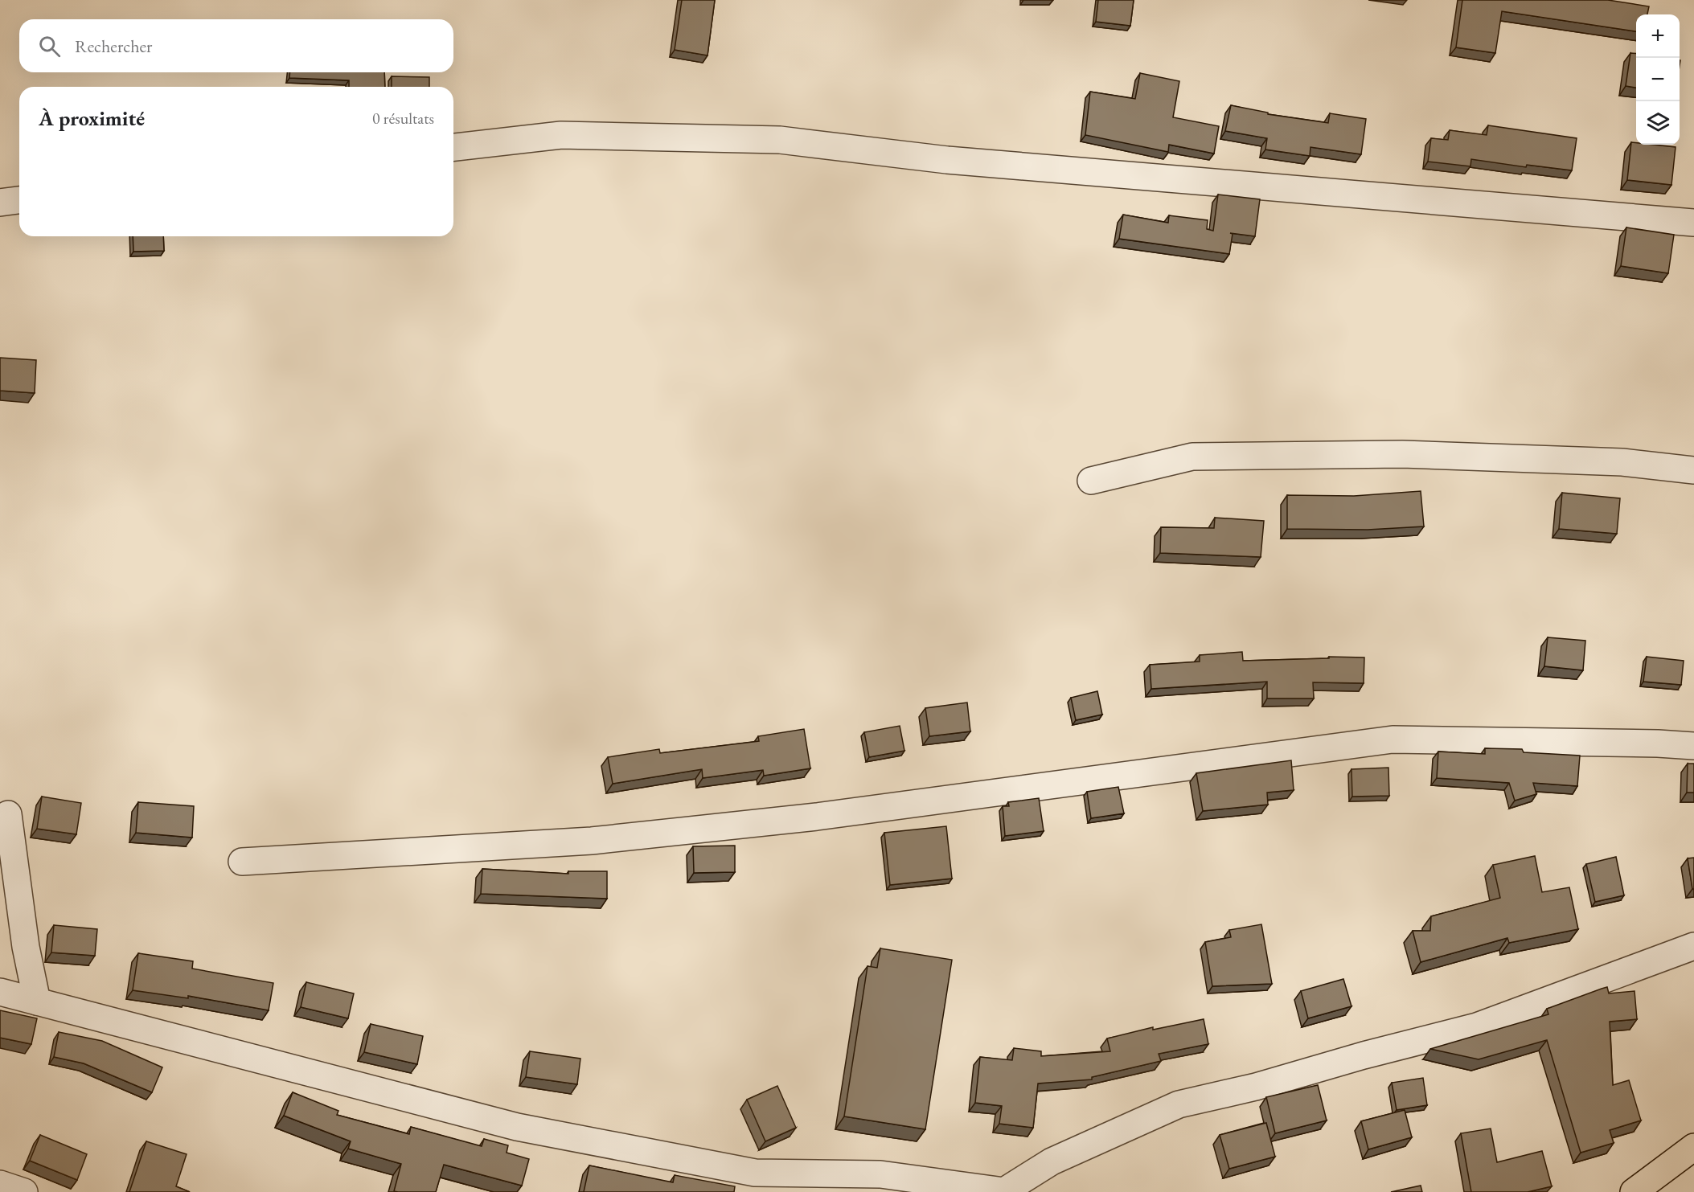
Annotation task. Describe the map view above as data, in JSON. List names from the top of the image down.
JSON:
{
  "page": {
    "map_buttons": ["+", "−"],
    "search": "Rechercher",
    "heading": ["À proximité", "0 résultats"]
  }
}
